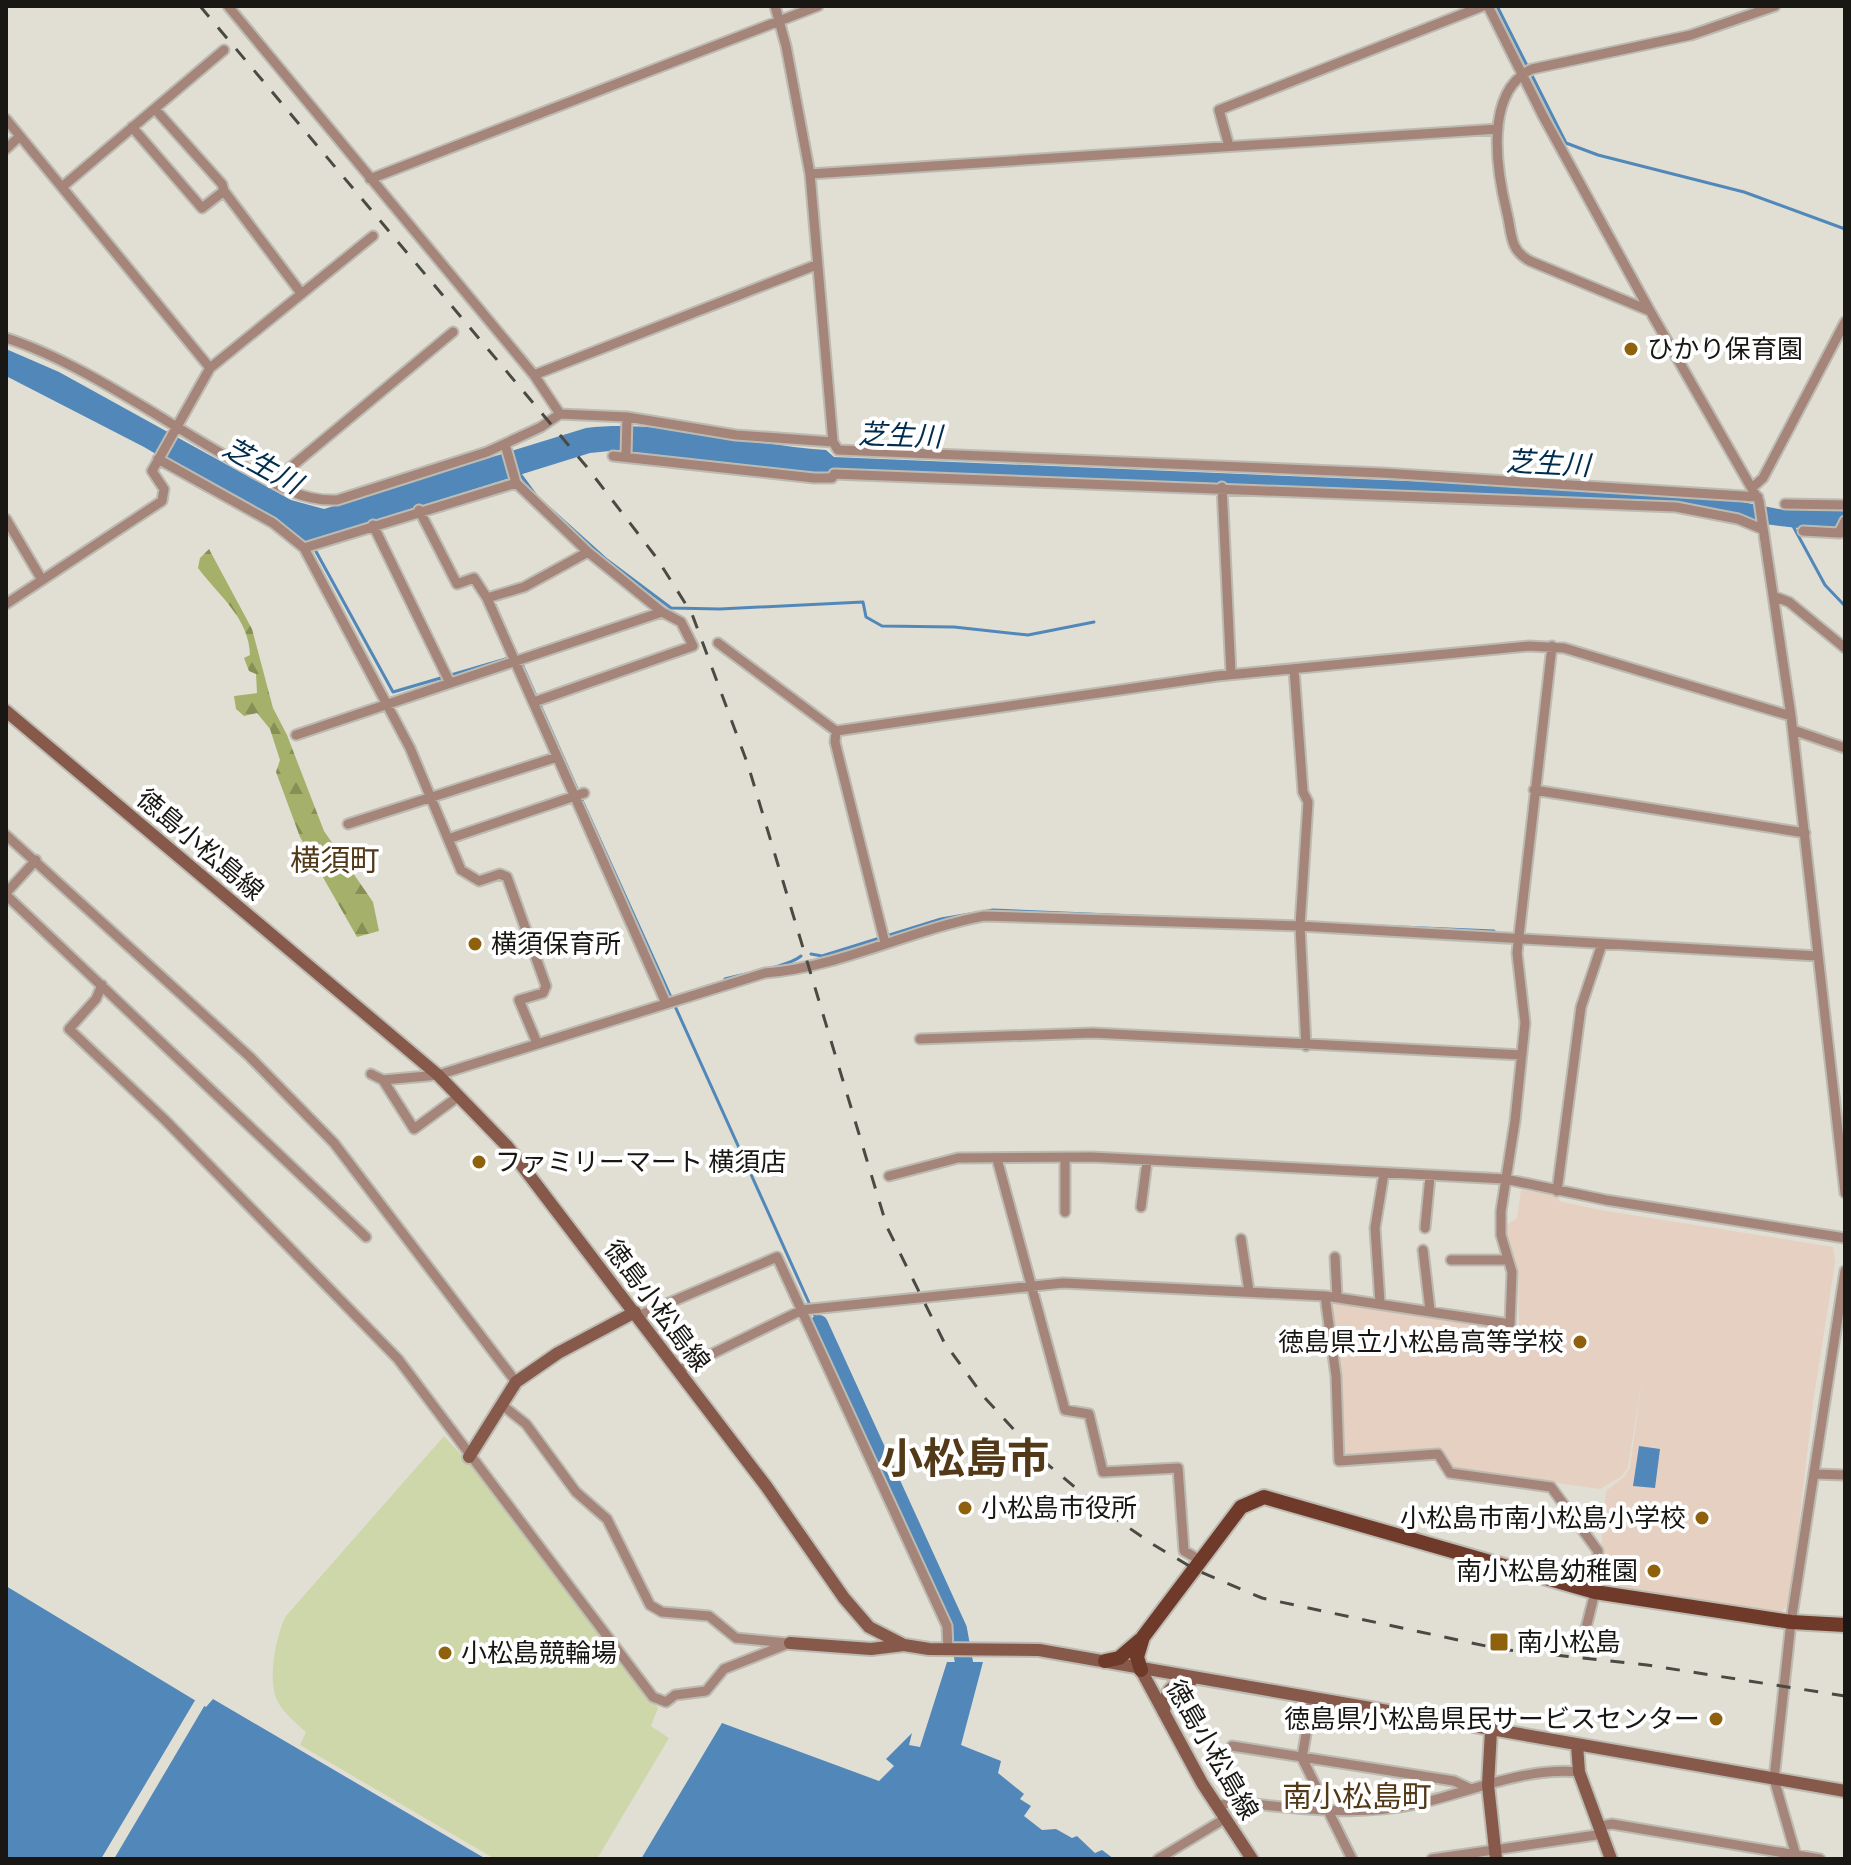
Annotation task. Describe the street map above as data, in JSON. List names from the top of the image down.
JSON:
{
  "streets": {
    "main road": ["徳島小松島線"]
  },
  "districts": ["横須町", "小松島市", "南小松島町"],
  "water": ["芝生川"],
  "places": {
    "other": [
      "ひかり保育園",
      "横須保育所",
      "ファミリーマート 横須店",
      "徳島県立小松島高等学校",
      "小松島市役所",
      "小松島市南小松島小学校",
      "南小松島幼稚園",
      "小松島競輪場",
      "徳島県小松島県民サービスセンター"
    ],
    "transit": ["南小松島"]
  }
}
